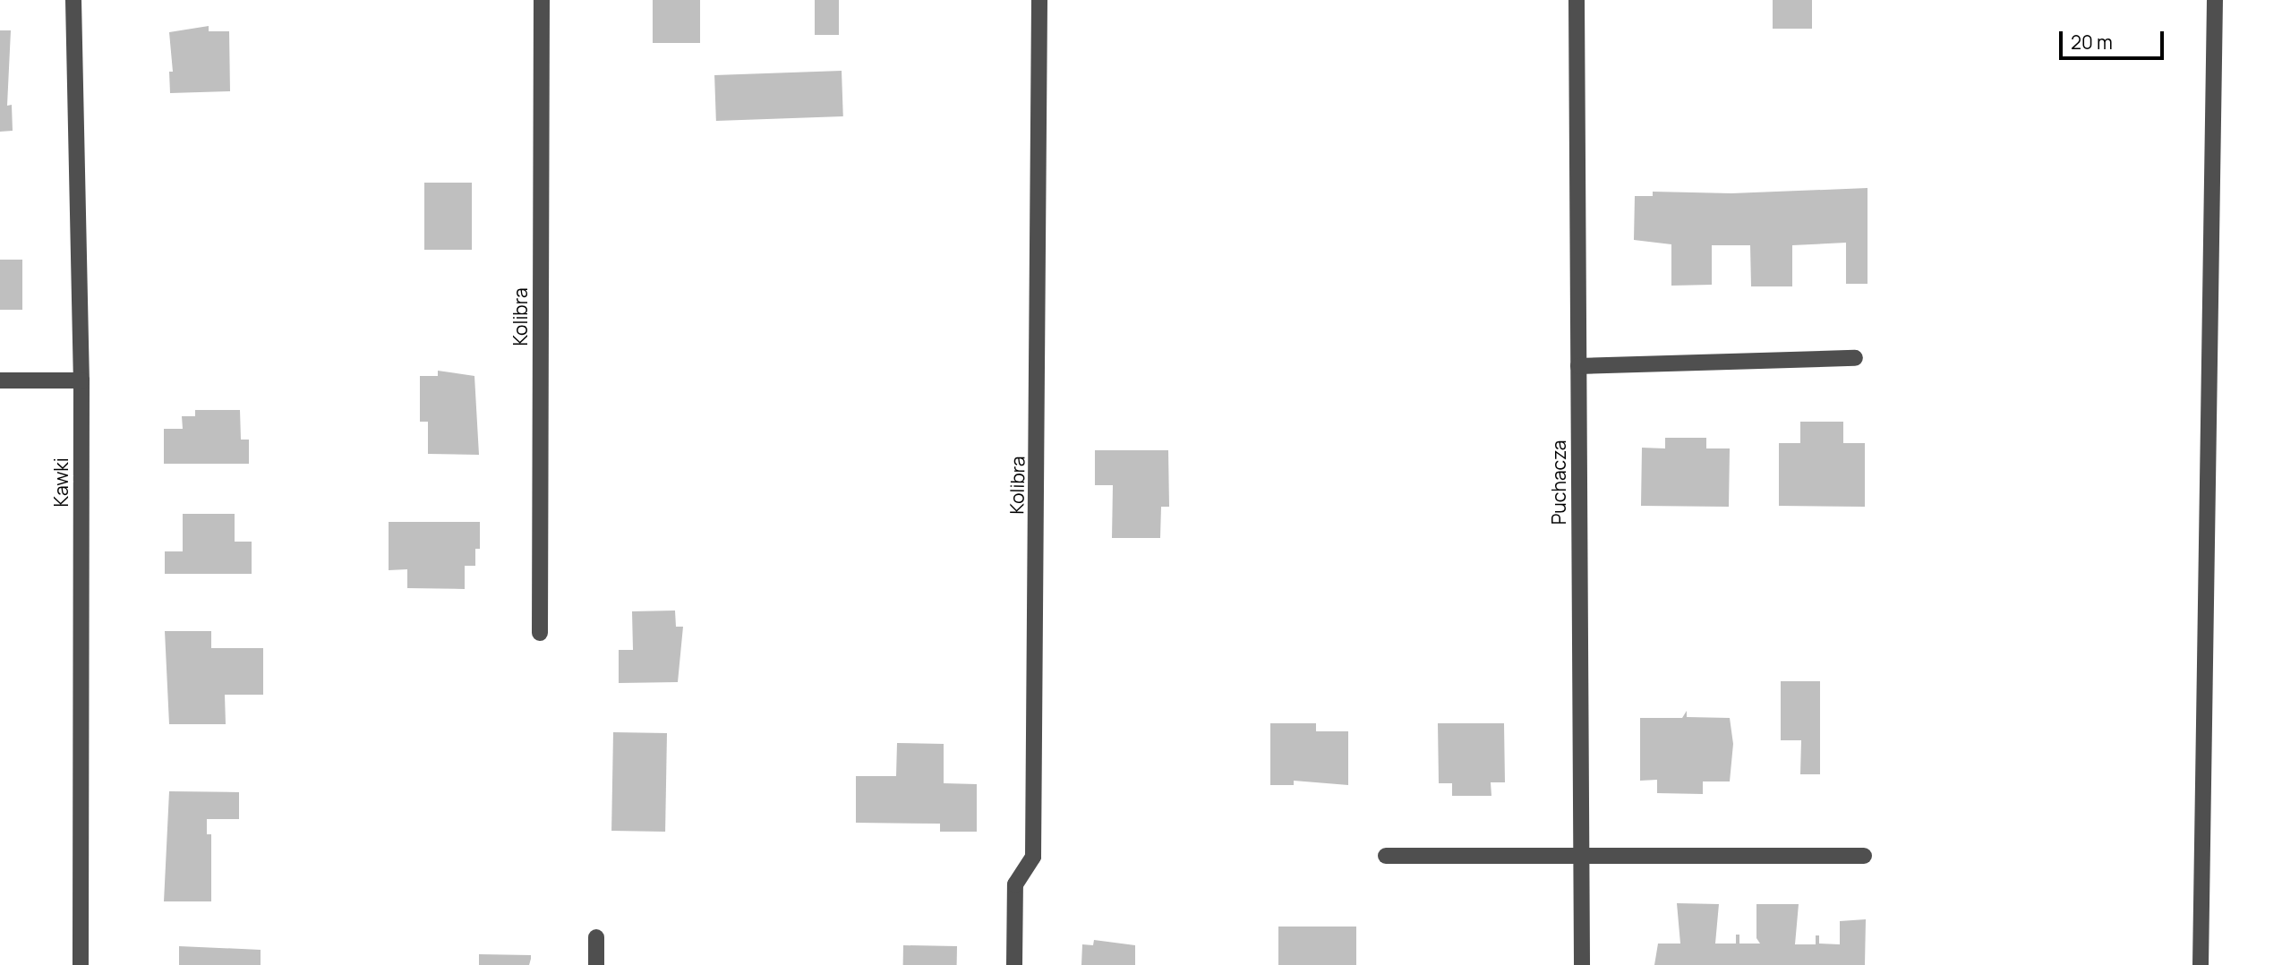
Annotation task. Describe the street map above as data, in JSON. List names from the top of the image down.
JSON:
{
  "streets": {
    "street": ["Kolibra", "Kawki", "Puchacza"]
  },
  "scale_bar": "20 m"
}
